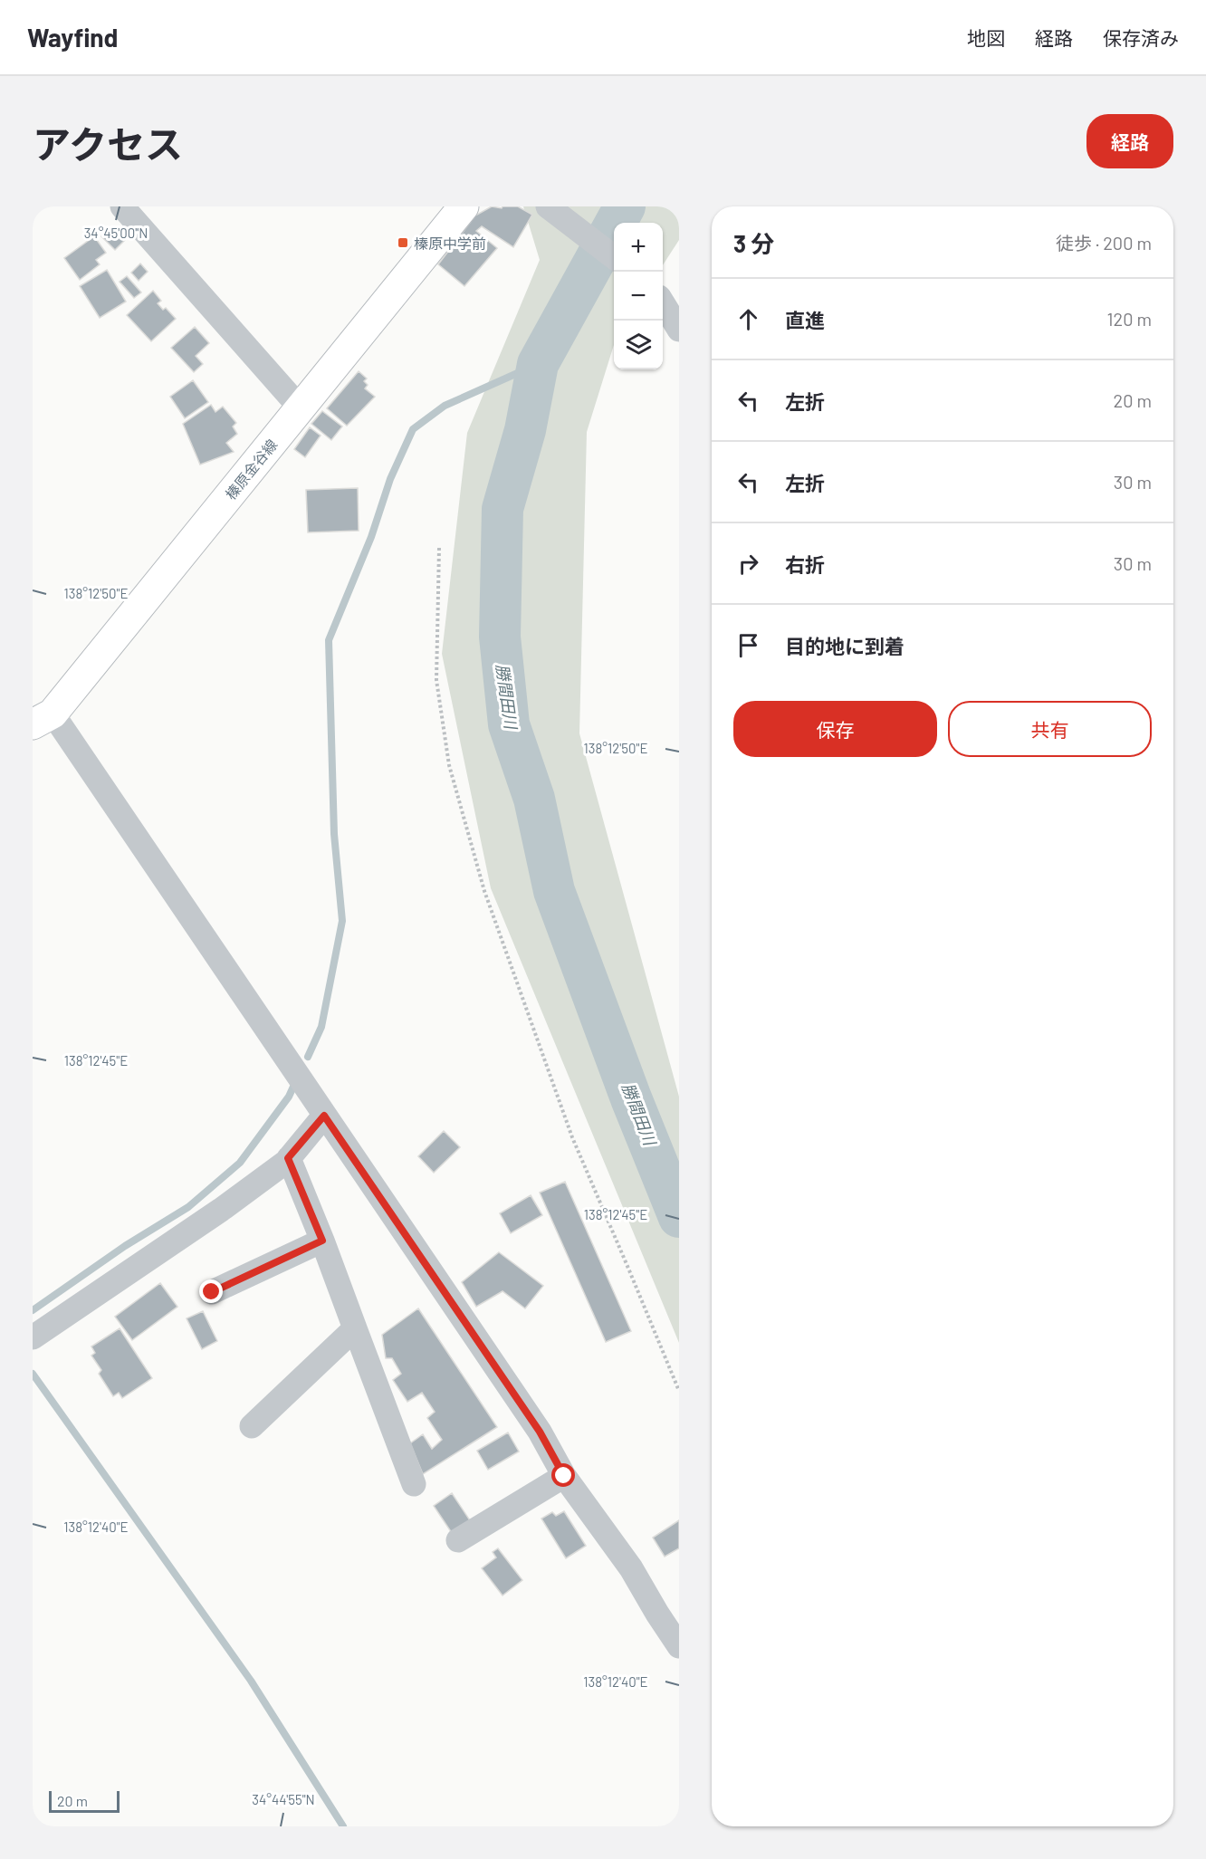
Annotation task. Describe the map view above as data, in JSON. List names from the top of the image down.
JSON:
{
  "streets": {
    "main road": ["榛原金谷線"]
  },
  "water": ["勝間田川"],
  "places": {
    "transit": ["榛原中学前"]
  },
  "scale_bar": "20 m",
  "page": {
    "header": "Wayfind",
    "nav": ["地図", "経路", "保存済み"],
    "title": "アクセス",
    "buttons": [
      "経路",
      ["保存", "共有"]
    ],
    "heading": ["3 分", "徒歩 · 200 m"],
    "map_buttons": ["+", "−"],
    "list": [
      ["直進", "120 m"],
      ["左折", "20 m"],
      ["左折", "30 m"],
      ["右折", "30 m"],
      "目的地に到着"
    ],
    "scale": "20 m"
  },
  "coordinates": [
    "34°45'00\"N",
    "138°12'50\"E",
    "138°12'45\"E",
    "138°12'40\"E",
    "34°44'55\"N"
  ]
}
